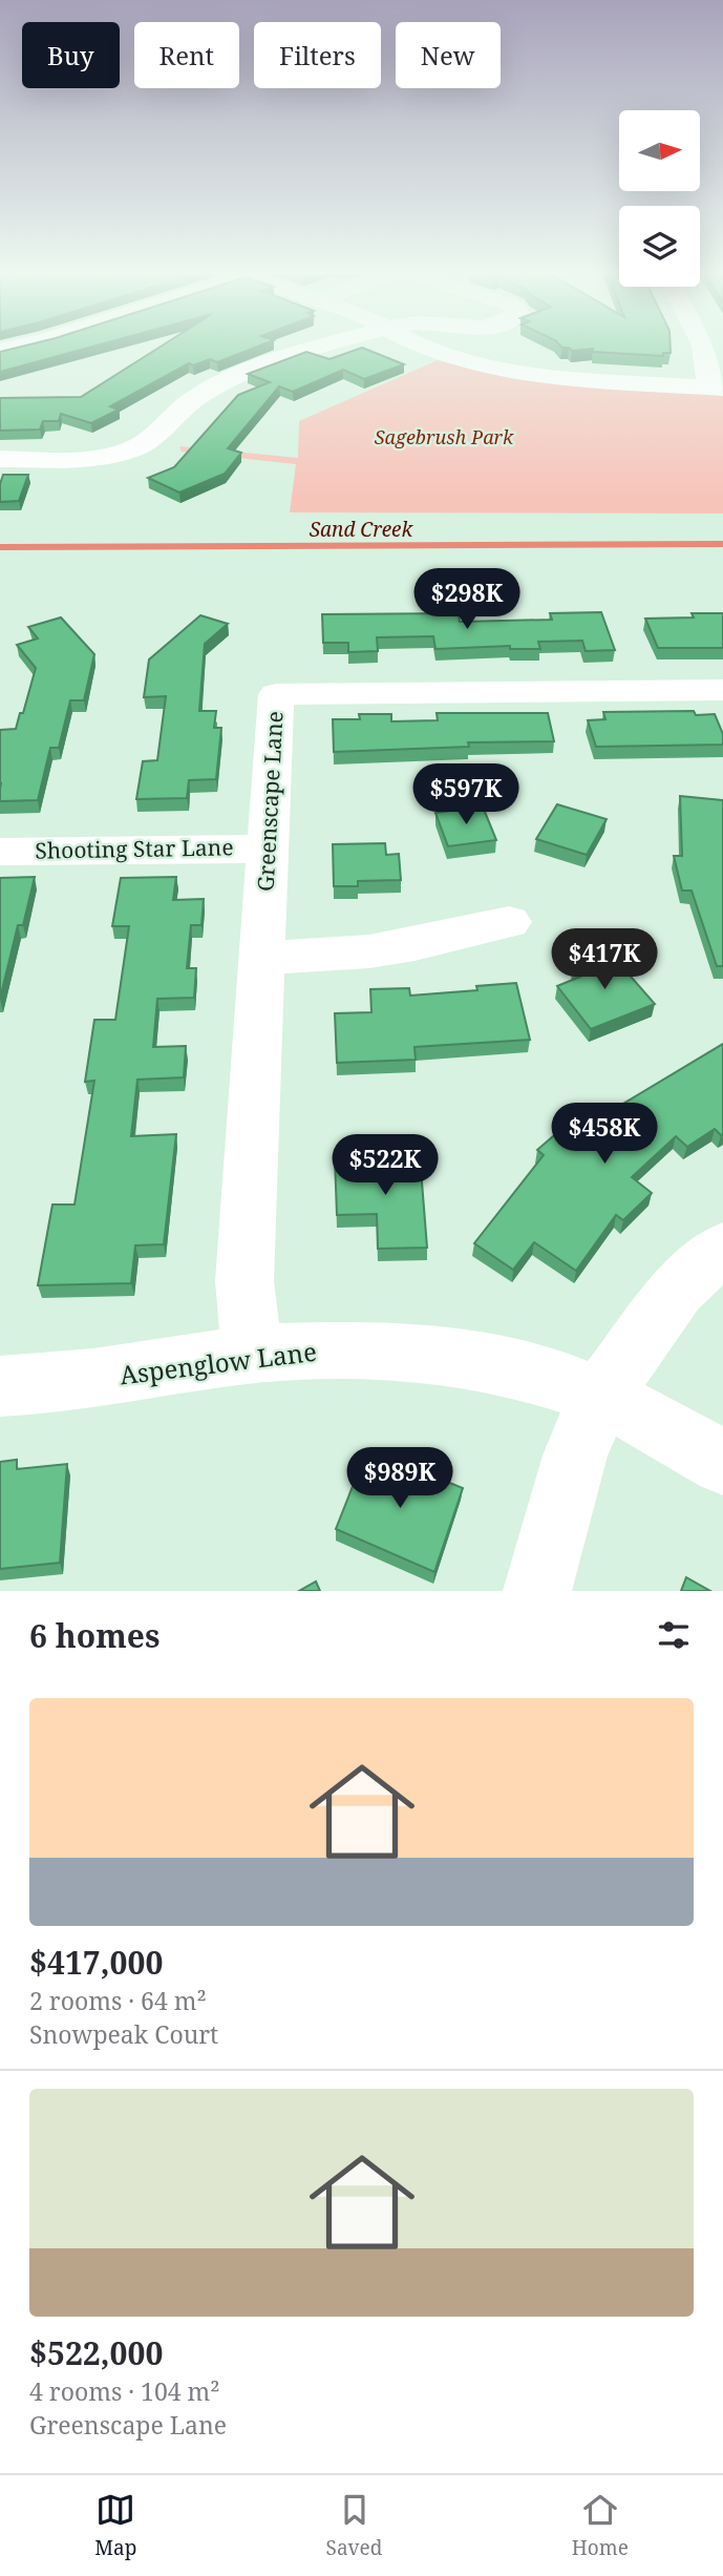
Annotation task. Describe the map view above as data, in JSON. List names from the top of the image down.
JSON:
{
  "streets": {
    "street": ["Greenscape Lane", "Shooting Star Lane", "Aspenglow Lane"]
  },
  "crossings": [
    ["Greenscape Lane", "Shooting Star Lane"],
    ["Greenscape Lane", "Aspenglow Lane"]
  ],
  "water": ["Sand Creek"],
  "parks": ["Sagebrush Park"],
  "north": "right",
  "page": {
    "chip": [
      "Buy",
      "Rent",
      "Filters",
      "New"
    ],
    "price": [
      "$298K",
      "$597K",
      "$417K",
      "$458K",
      "$522K",
      "$989K"
    ],
    "heading": "6 homes",
    "list": [
      {
        "name": "$417,000",
        "note": "2 rooms · 64 m² · Snowpeak Court"
      },
      {
        "name": "$522,000",
        "note": "4 rooms · 104 m² · Greenscape Lane"
      }
    ],
    "tabs": ["Map", "Saved", "Home"]
  }
}
